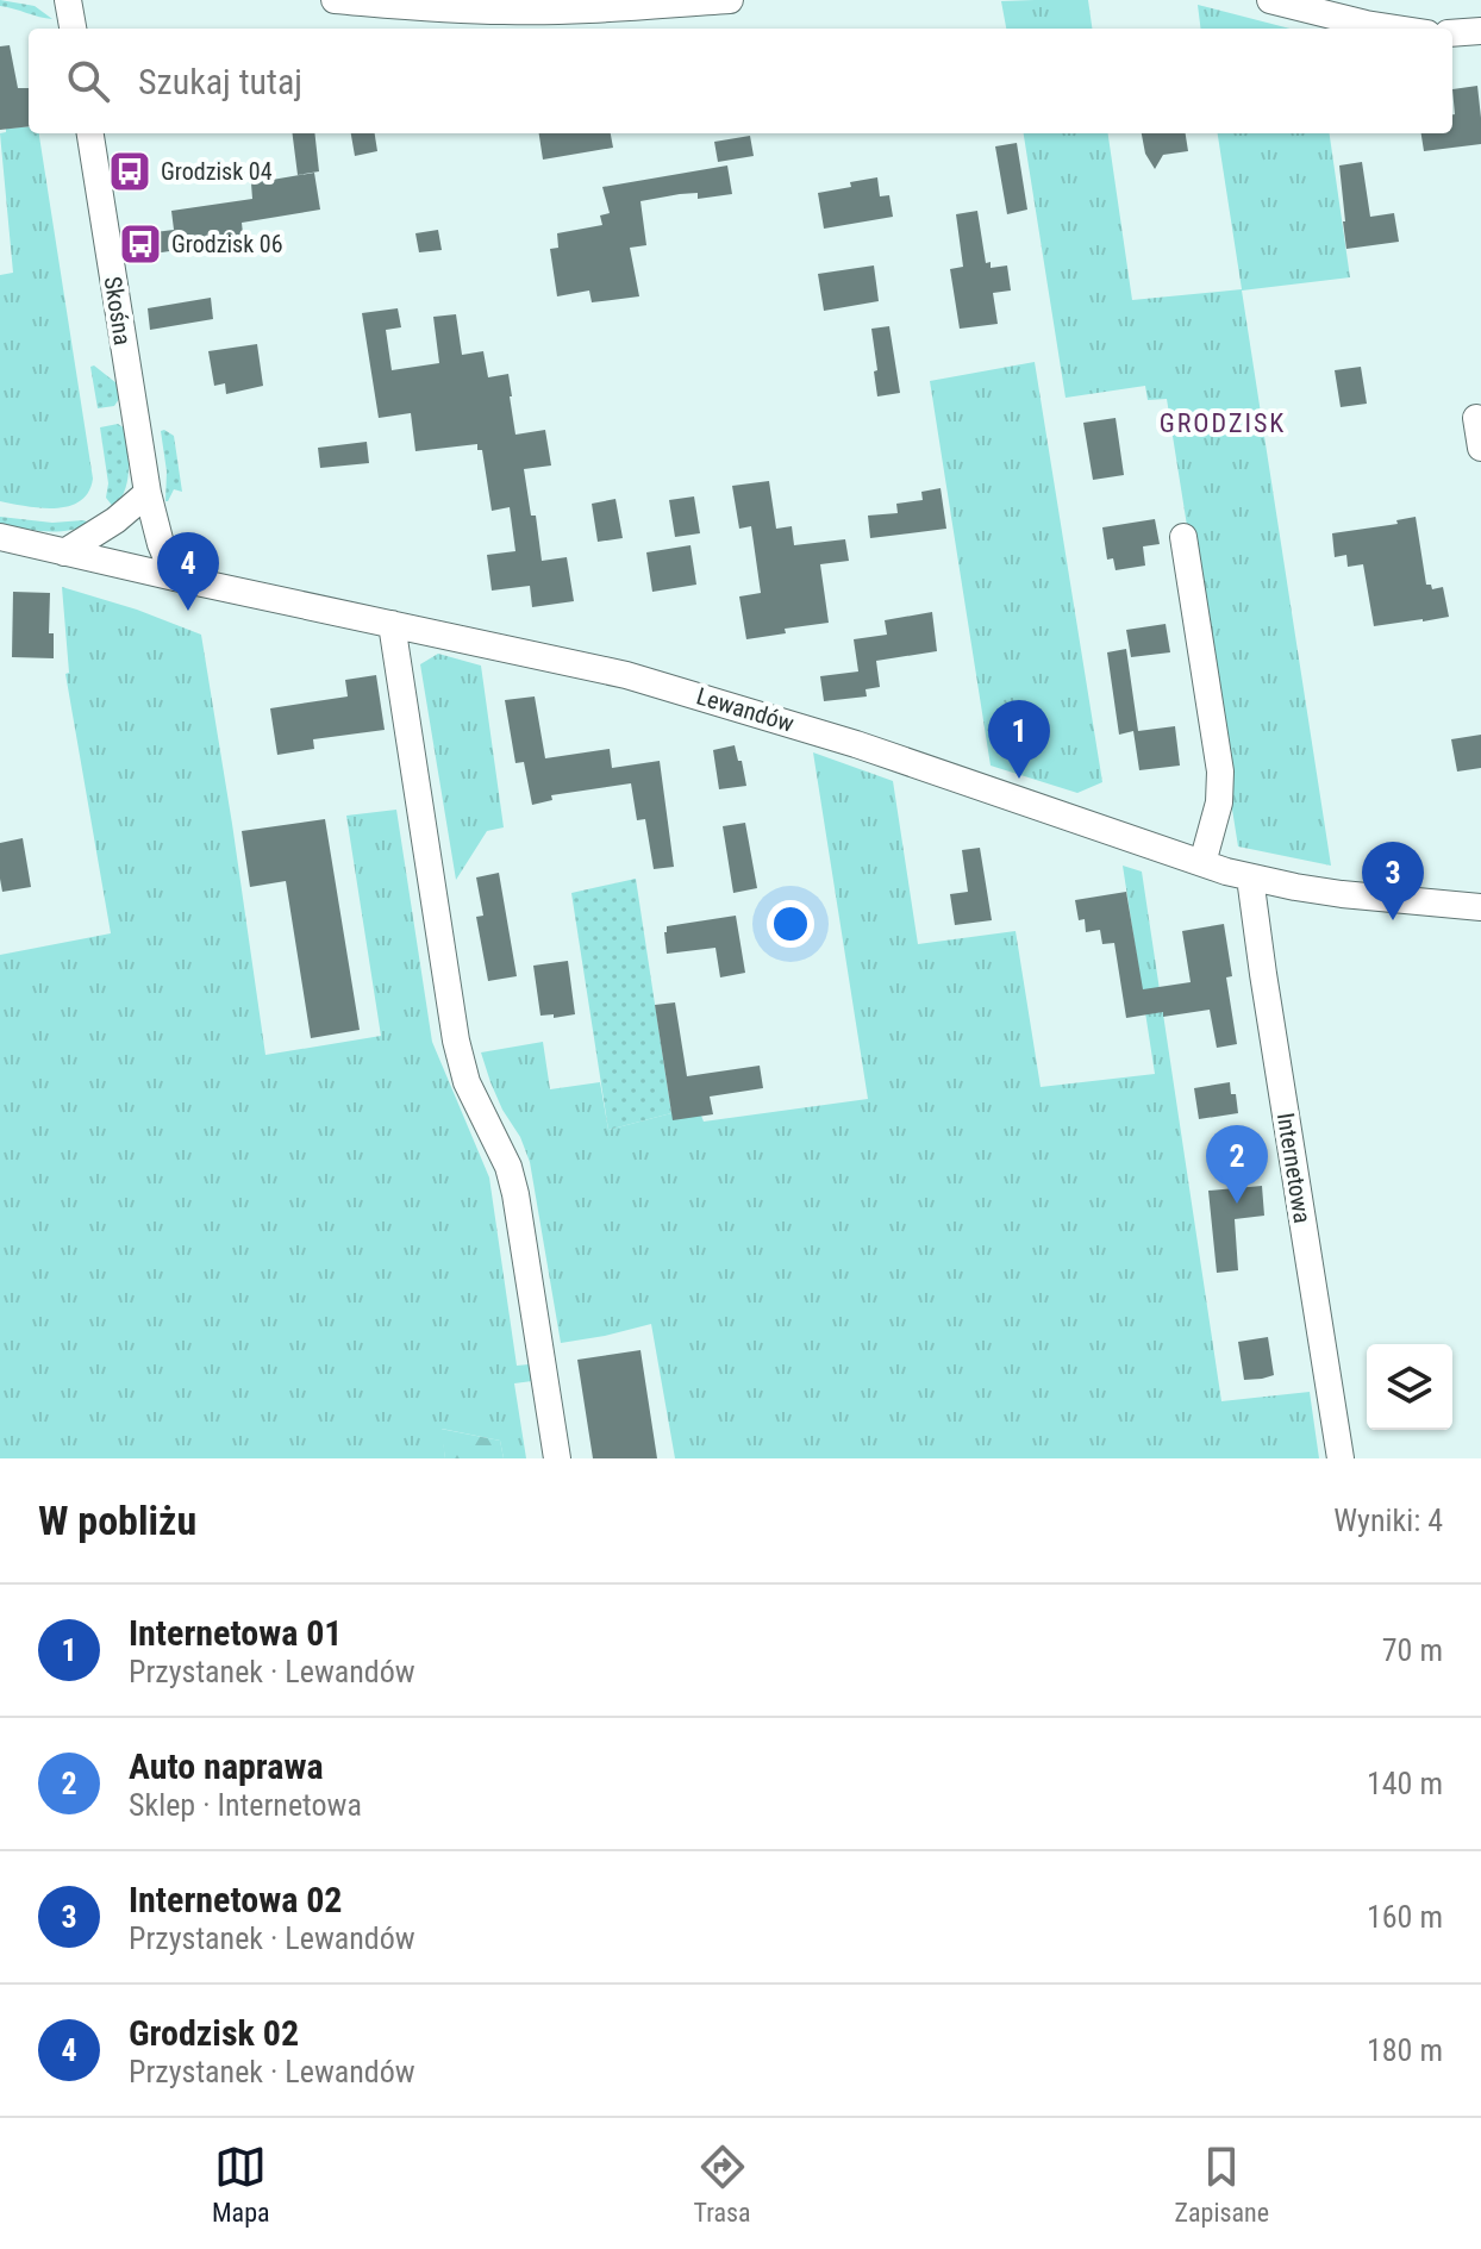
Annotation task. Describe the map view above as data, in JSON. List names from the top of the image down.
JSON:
{
  "streets": {
    "street": ["Skośna", "Lewandów", "Internetowa"]
  },
  "crossings": [
    ["Skośna", "Lewandów"],
    ["Lewandów", "Internetowa"]
  ],
  "districts": ["GRODZISK"],
  "places": {
    "bus stop": ["Grodzisk 04", "Grodzisk 06"]
  },
  "page": {
    "search": "Szukaj tutaj",
    "pins": [
      "4",
      "1",
      "3",
      "2"
    ],
    "heading": ["W pobliżu", "Wyniki: 4"],
    "list": [
      {
        "mark": "1",
        "name": "Internetowa 01",
        "note": "Przystanek · Lewandów",
        "value": "70 m"
      },
      {
        "mark": "2",
        "name": "Auto naprawa",
        "note": "Sklep · Internetowa",
        "value": "140 m"
      },
      {
        "mark": "3",
        "name": "Internetowa 02",
        "note": "Przystanek · Lewandów",
        "value": "160 m"
      },
      {
        "mark": "4",
        "name": "Grodzisk 02",
        "note": "Przystanek · Lewandów",
        "value": "180 m"
      }
    ],
    "nav": ["Mapa", "Trasa", "Zapisane"]
  }
}
